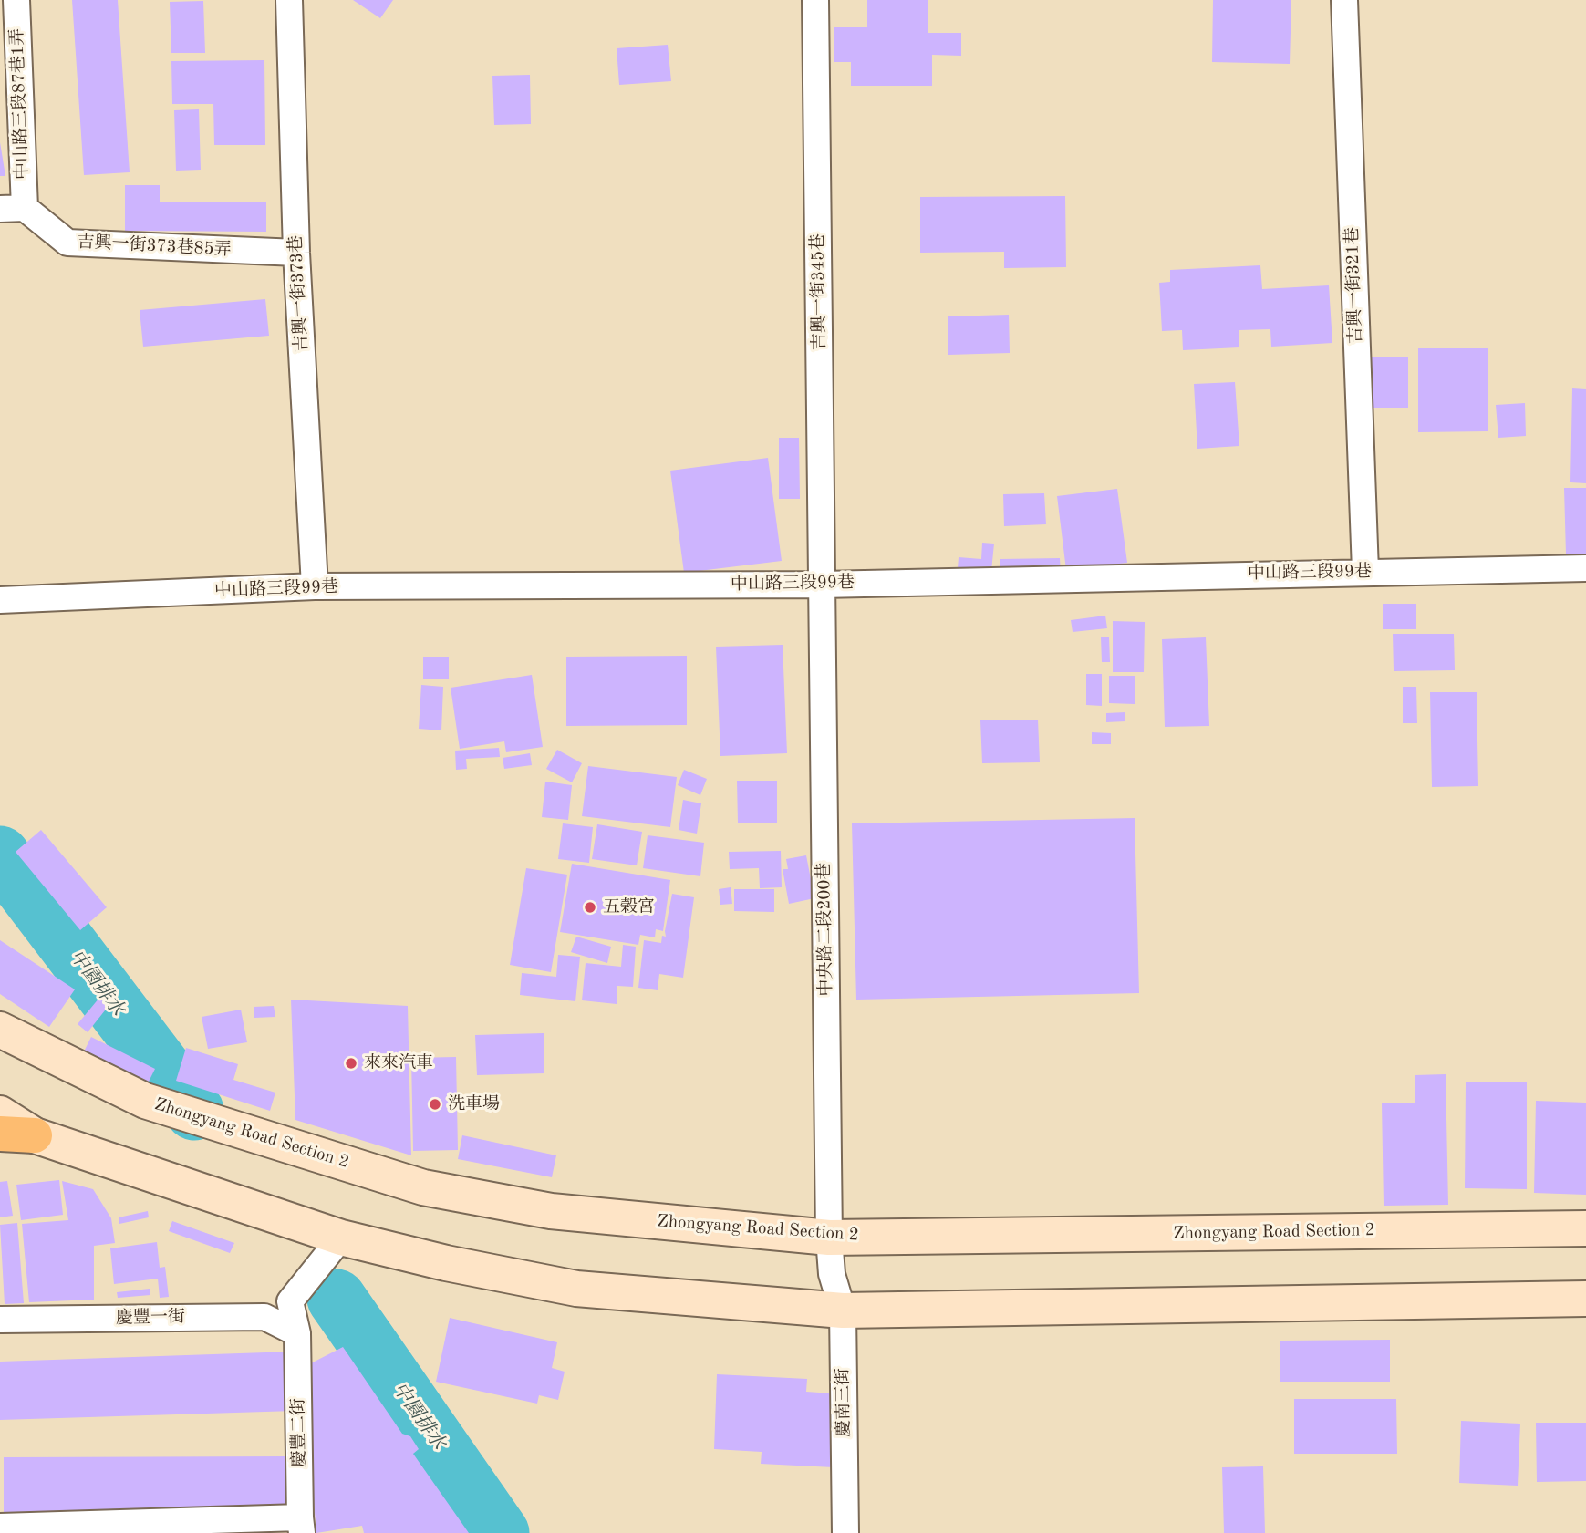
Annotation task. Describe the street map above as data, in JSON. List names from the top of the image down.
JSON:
{
  "streets": {
    "street": [
      "中山路三段87巷1弄",
      "吉興一街373巷85弄",
      "吉興一街321巷",
      "吉興一街345巷",
      "吉興一街373巷",
      "中山路三段99巷",
      "中央路二段200巷",
      "Zhongyang Road Section 2",
      "慶豐一街",
      "慶南三街",
      "慶豐二街"
    ]
  },
  "crossings": [
    ["中山路三段87巷1弄", "吉興一街373巷85弄"],
    ["吉興一街373巷85弄", "吉興一街373巷"],
    ["吉興一街321巷", "中山路三段99巷"],
    ["吉興一街345巷", "中山路三段99巷"],
    ["吉興一街345巷", "中央路二段200巷"],
    ["吉興一街373巷", "中山路三段99巷"],
    ["中山路三段99巷", "中央路二段200巷"],
    ["中央路二段200巷", "Zhongyang Road Section 2"],
    ["中央路二段200巷", "慶南三街"],
    ["慶豐一街", "慶豐二街"]
  ],
  "water": ["中園排水"],
  "places": ["五榖宮", "來來汽車", "洗車場"]
}
